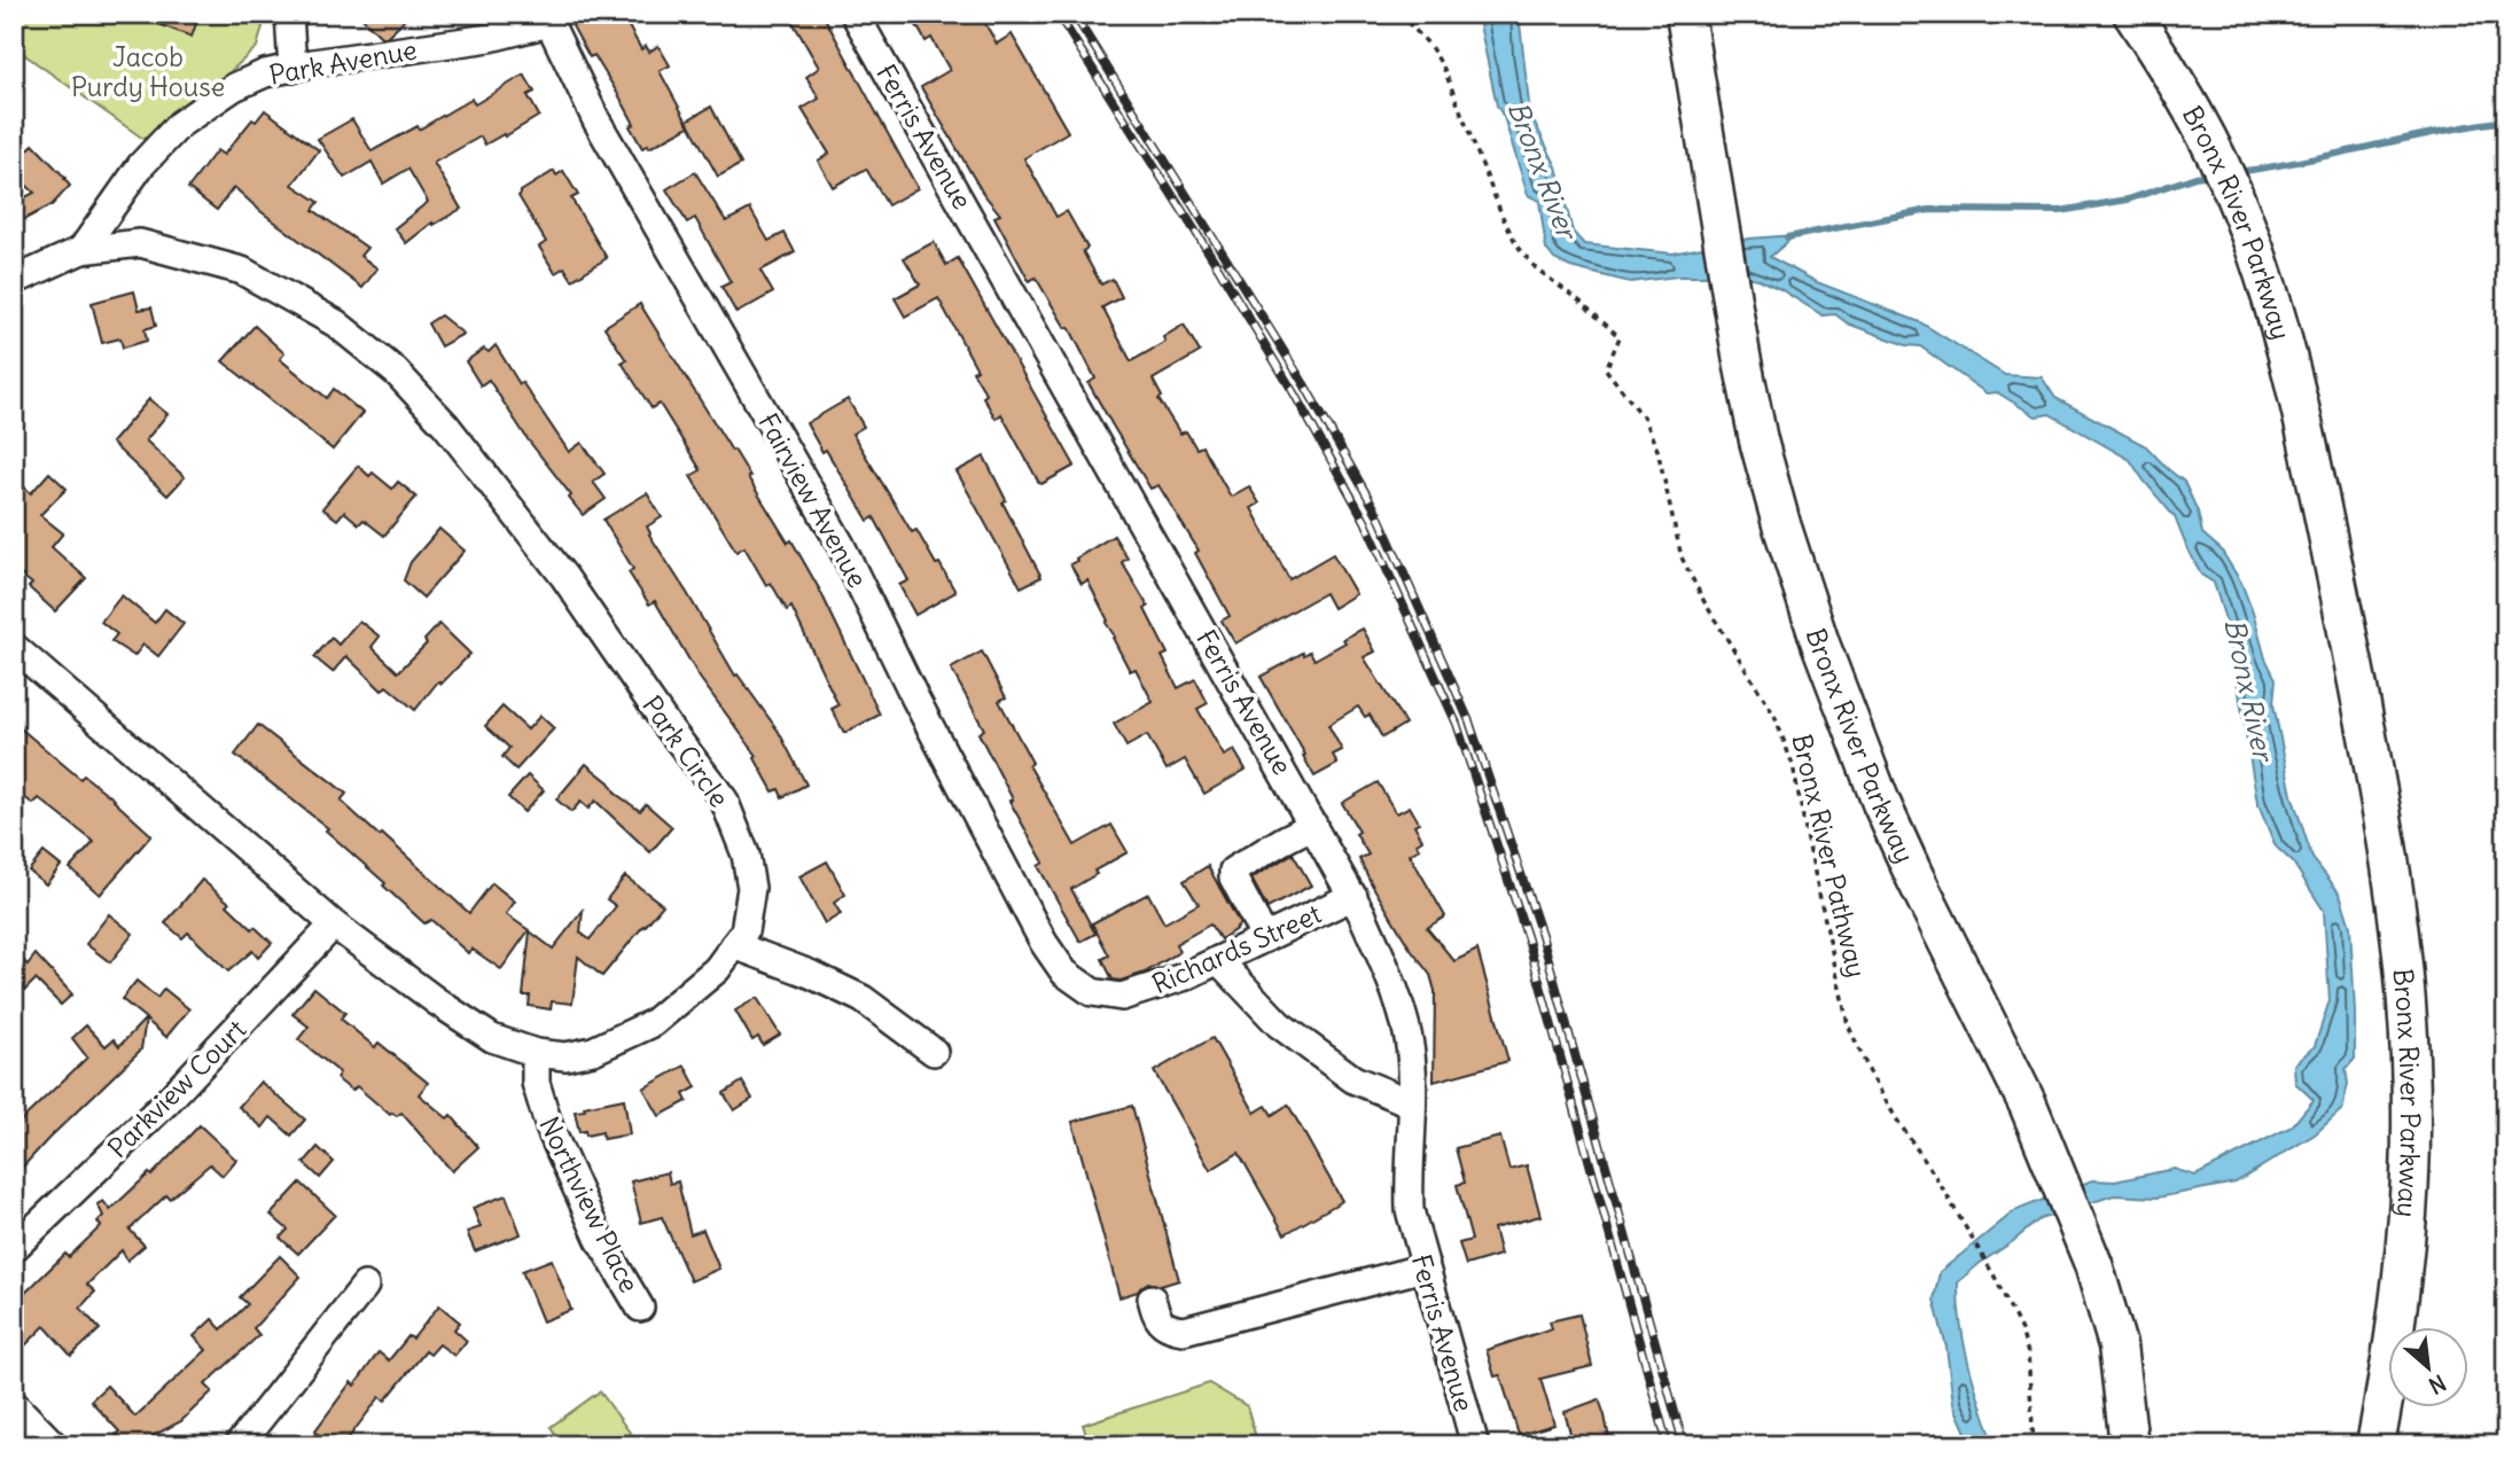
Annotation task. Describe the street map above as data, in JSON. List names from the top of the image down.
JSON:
{
  "streets": {
    "highway": ["Bronx River Parkway"],
    "street": [
      "Park Avenue",
      "Ferris Avenue",
      "Fairview Avenue",
      "Park Circle",
      "Richards Street",
      "Parkview Court",
      "Northview Place"
    ],
    "path": ["Bronx River Pathway"]
  },
  "crossings": [
    ["Park Avenue", "Fairview Avenue"],
    ["Park Avenue", "Park Circle"],
    ["Ferris Avenue", "Richards Street"],
    ["Fairview Avenue", "Richards Street"],
    ["Park Circle", "Parkview Court"],
    ["Park Circle", "Northview Place"]
  ],
  "water": ["Bronx River"],
  "parks": ["Jacob Purdy House"],
  "north": "bottom right"
}
